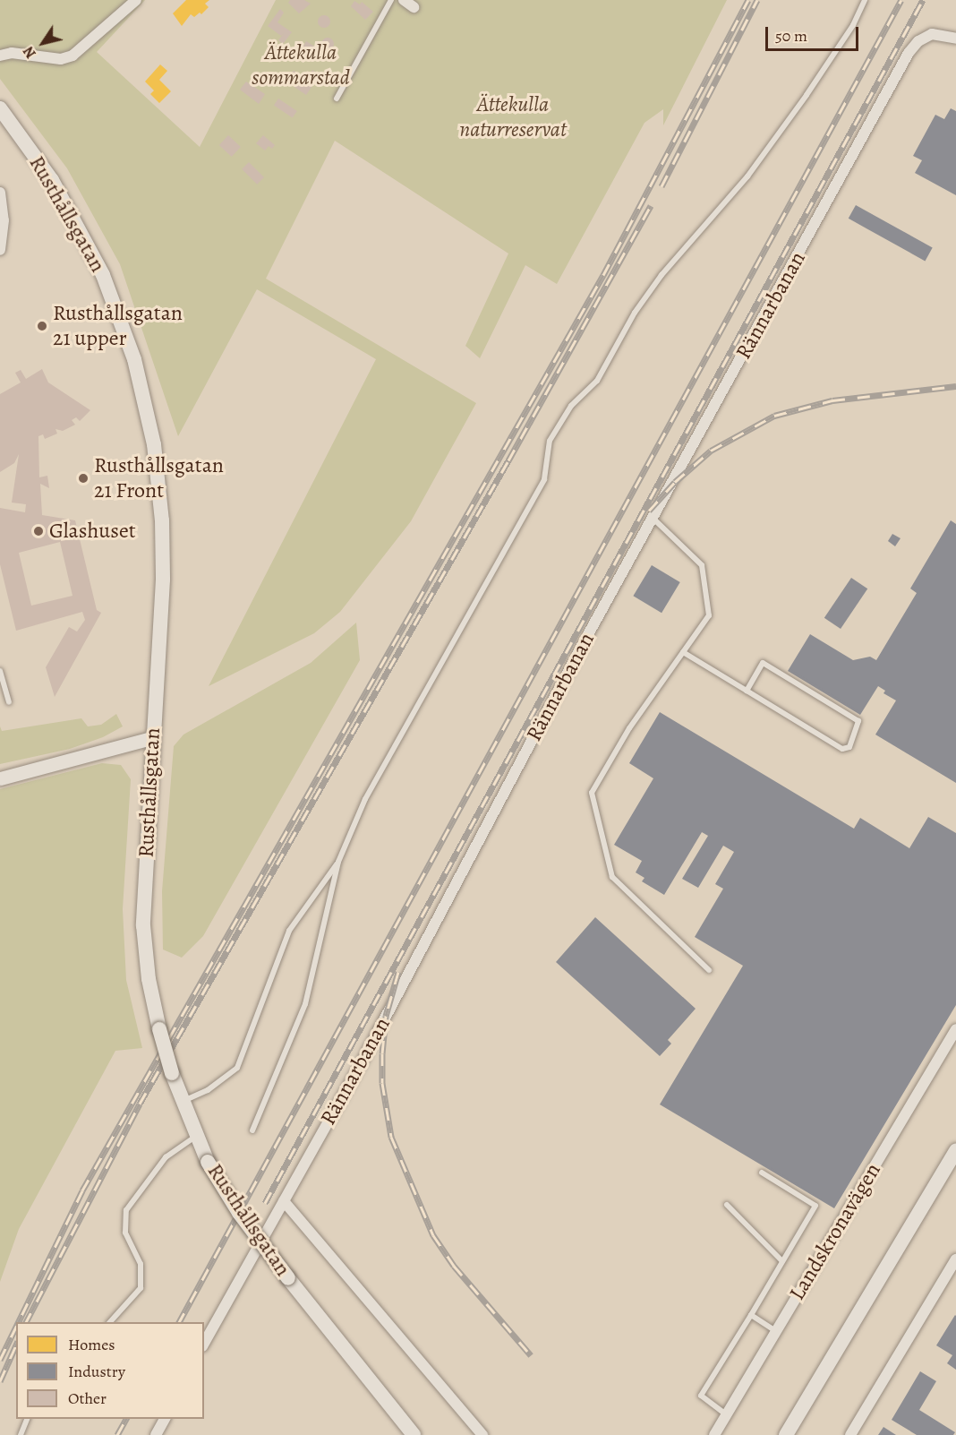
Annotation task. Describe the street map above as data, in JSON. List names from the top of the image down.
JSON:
{
  "streets": {
    "main road": ["Rusthållsgatan"],
    "street": ["Rännarbanan", "Landskronavägen"]
  },
  "crossings": [
    ["Rusthållsgatan", "Rännarbanan"]
  ],
  "parks": ["Ättekulla sommarstad", "Ättekulla naturreservat"],
  "places": ["Rusthållsgatan 21 upper", "Rusthållsgatan 21 Front", "Glashuset"],
  "legend": ["Homes", "Industry", "Other"],
  "scale_bar": "50 m",
  "north": "bottom left"
}
